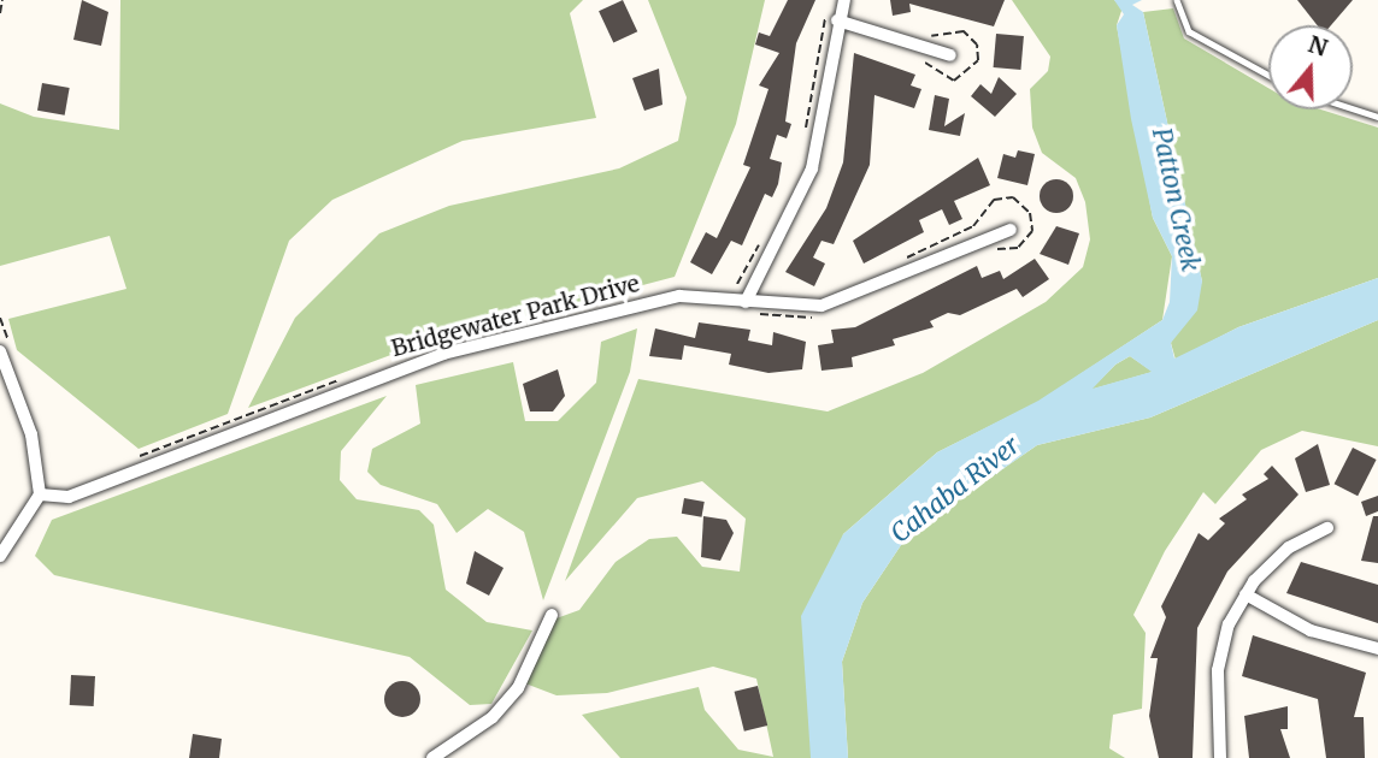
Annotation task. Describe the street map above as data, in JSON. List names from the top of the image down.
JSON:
{
  "streets": {
    "street": ["Bridgewater Park Drive"]
  },
  "water": ["Patton Creek", "Cahaba River"],
  "north": "top"
}
